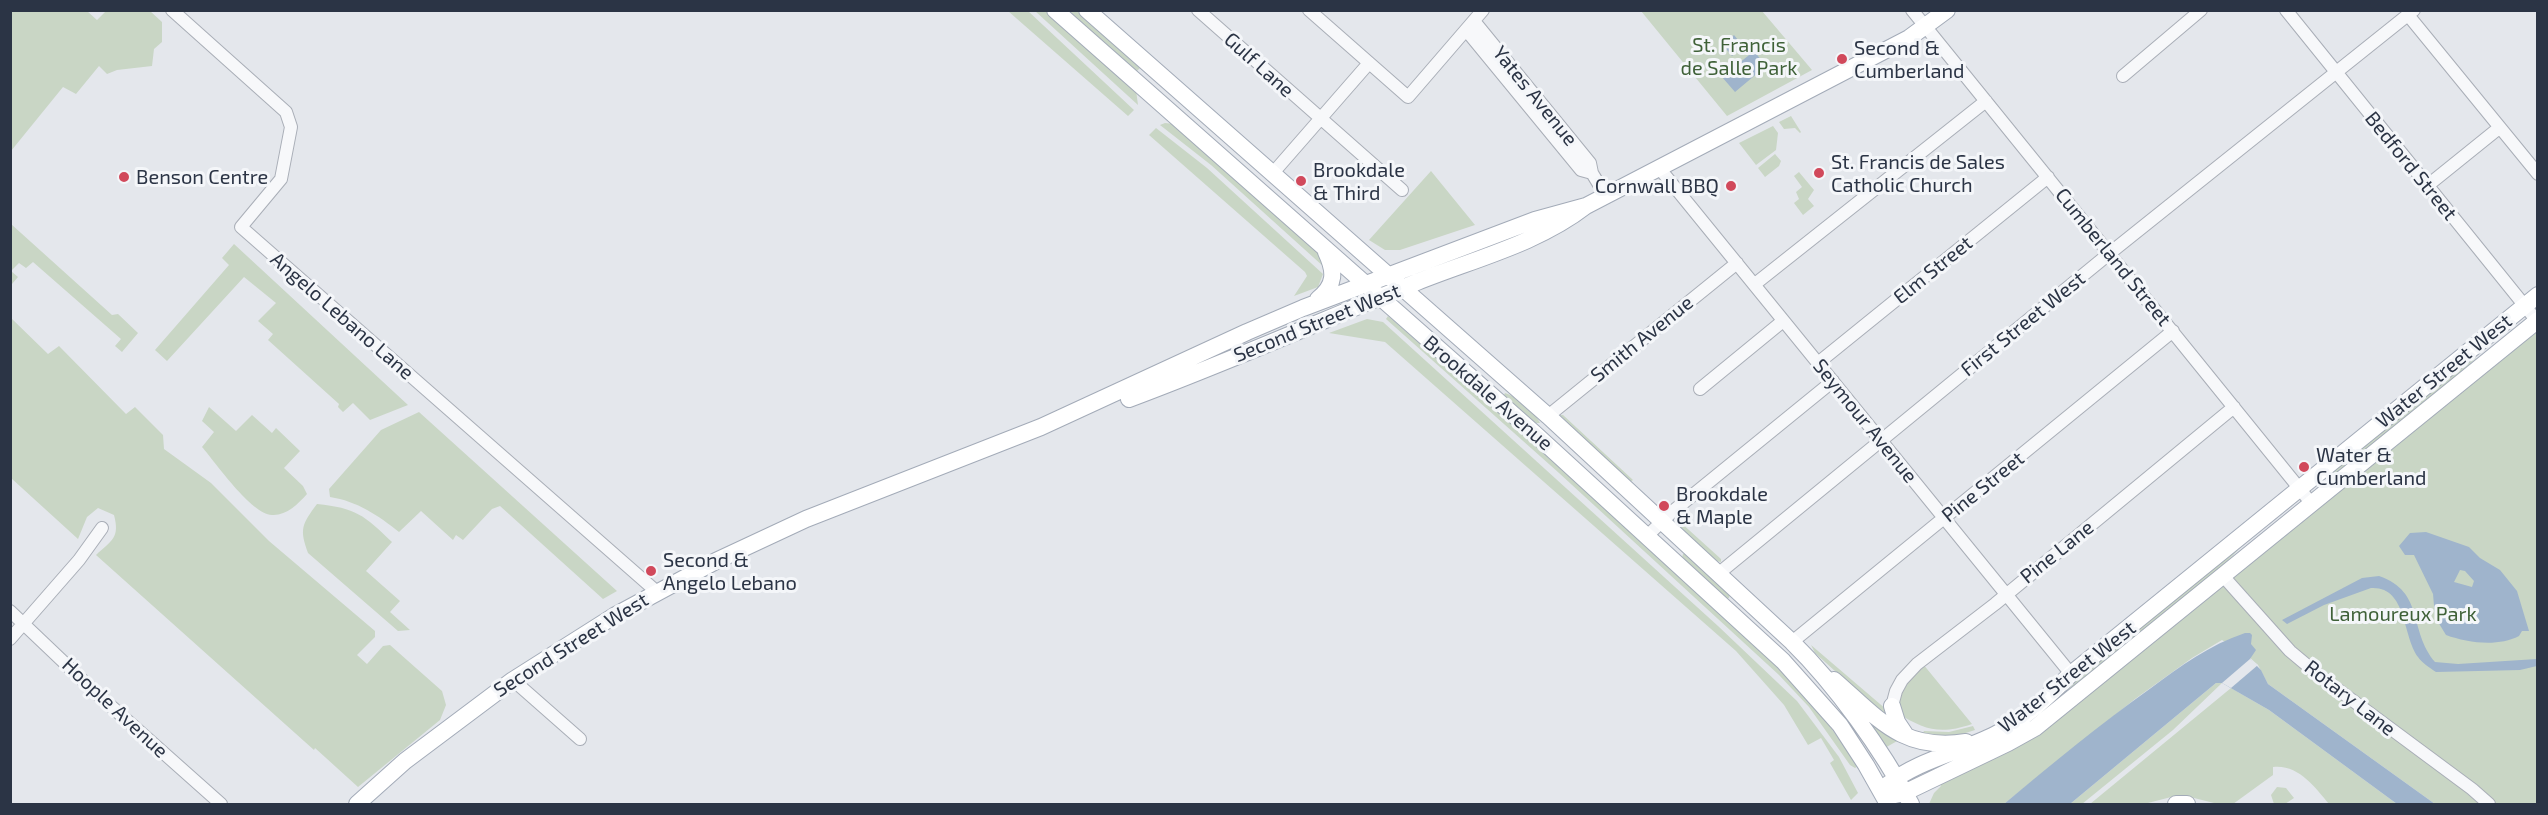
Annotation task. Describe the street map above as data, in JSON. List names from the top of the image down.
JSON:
{
  "streets": {
    "main road": ["Second Street West", "Water Street West", "Brookdale Avenue"],
    "street": [
      "Gulf Lane",
      "Yates Avenue",
      "Bedford Street",
      "Cumberland Street",
      "Elm Street",
      "Angelo Lebano Lane",
      "First Street West",
      "Smith Avenue",
      "Seymour Avenue",
      "Pine Street",
      "Pine Lane",
      "Rotary Lane",
      "Hoople Avenue"
    ]
  },
  "crossings": [
    ["Yates Avenue", "Second Street West"],
    ["Bedford Street", "First Street West"],
    ["Bedford Street", "Water Street West"],
    ["Cumberland Street", "Elm Street"],
    ["Cumberland Street", "Second Street West"],
    ["Cumberland Street", "First Street West"],
    ["Cumberland Street", "Water Street West"],
    ["Cumberland Street", "Pine Street"],
    ["Cumberland Street", "Pine Lane"],
    ["Elm Street", "Seymour Avenue"],
    ["Angelo Lebano Lane", "Second Street West"],
    ["Second Street West", "Brookdale Avenue"],
    ["Second Street West", "Seymour Avenue"],
    ["First Street West", "Brookdale Avenue"],
    ["First Street West", "Seymour Avenue"],
    ["Smith Avenue", "Brookdale Avenue"],
    ["Smith Avenue", "Seymour Avenue"],
    ["Water Street West", "Brookdale Avenue"],
    ["Water Street West", "Seymour Avenue"],
    ["Water Street West", "Rotary Lane"],
    ["Brookdale Avenue", "Pine Street"],
    ["Seymour Avenue", "Pine Street"],
    ["Seymour Avenue", "Pine Lane"]
  ],
  "parks": ["St. Francis de Salle Park", "Lamoureux Park"],
  "places": [
    "Second & Cumberland",
    "St. Francis de Sales Catholic Church",
    "Benson Centre",
    "Brookdale & Third",
    "Cornwall BBQ",
    "Water & Cumberland",
    "Brookdale & Maple",
    "Second & Angelo Lebano"
  ]
}
